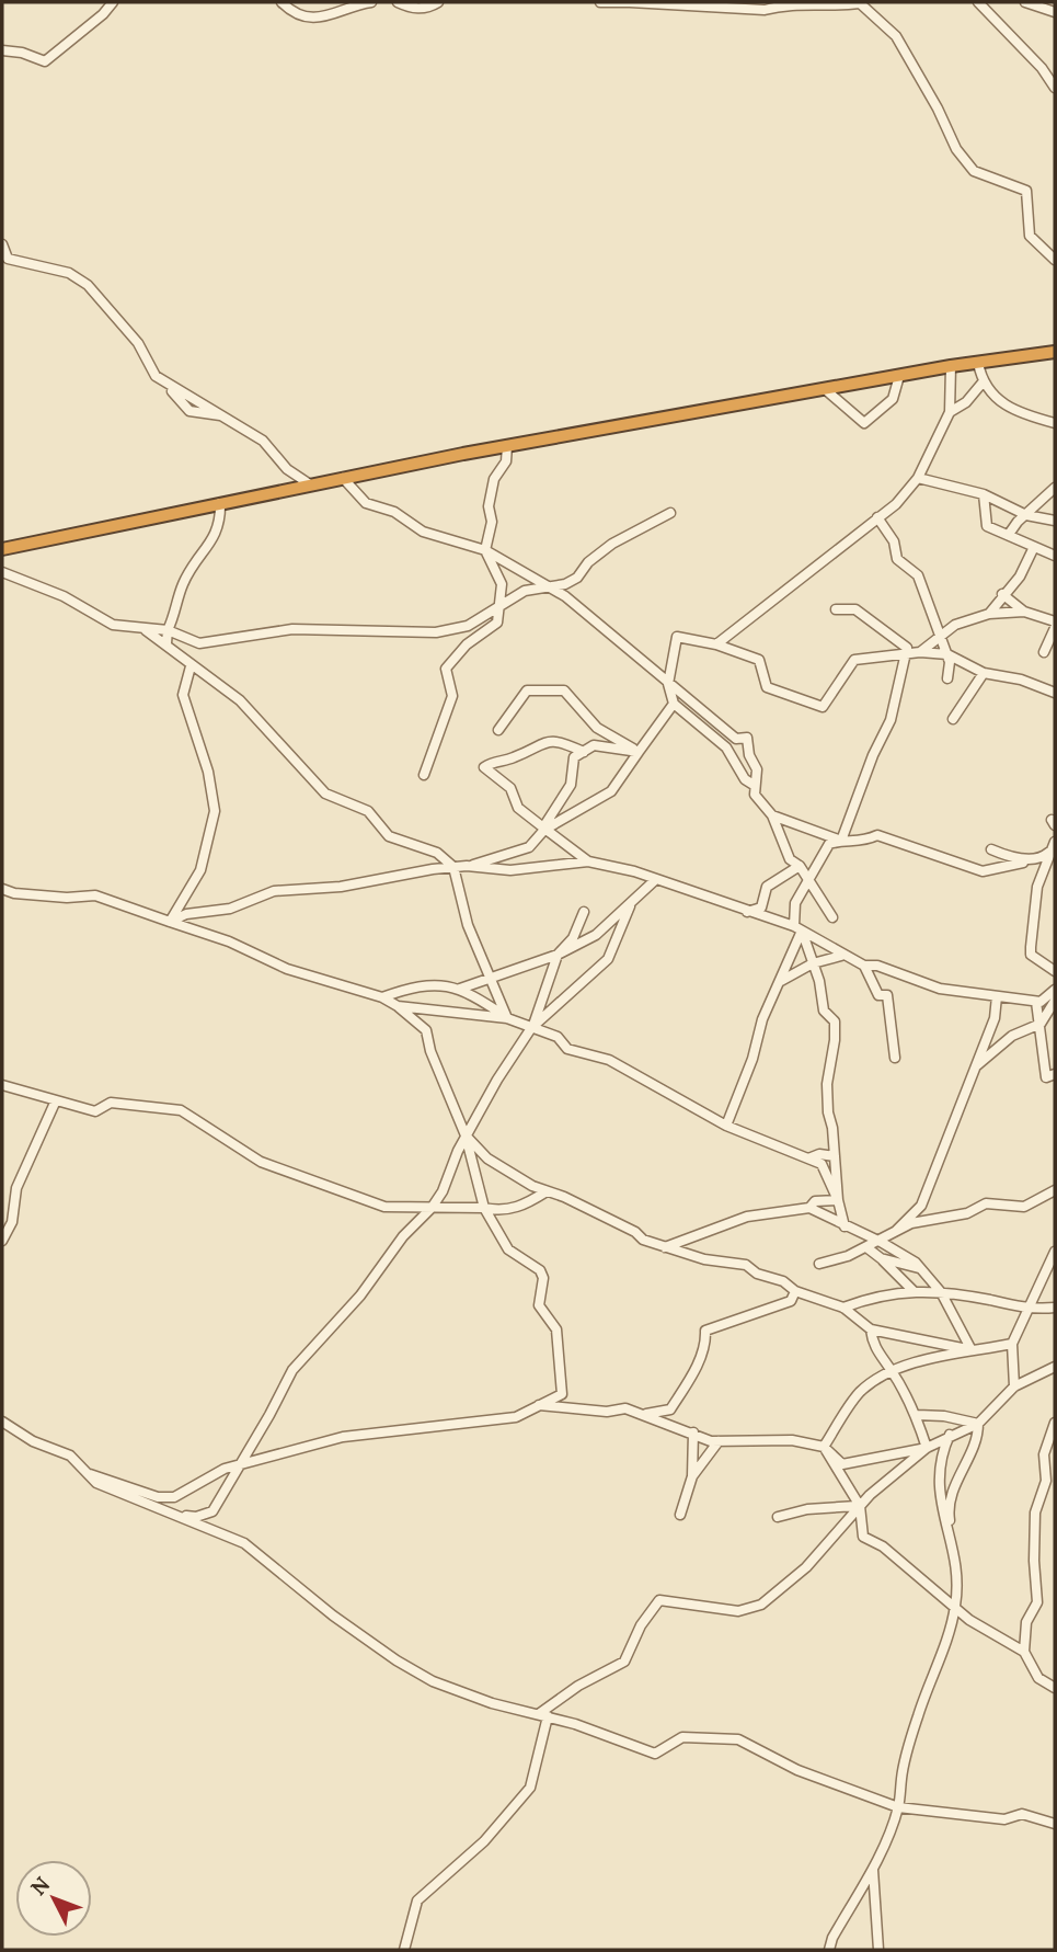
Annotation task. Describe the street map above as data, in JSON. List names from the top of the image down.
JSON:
{
  "north": "top left"
}
